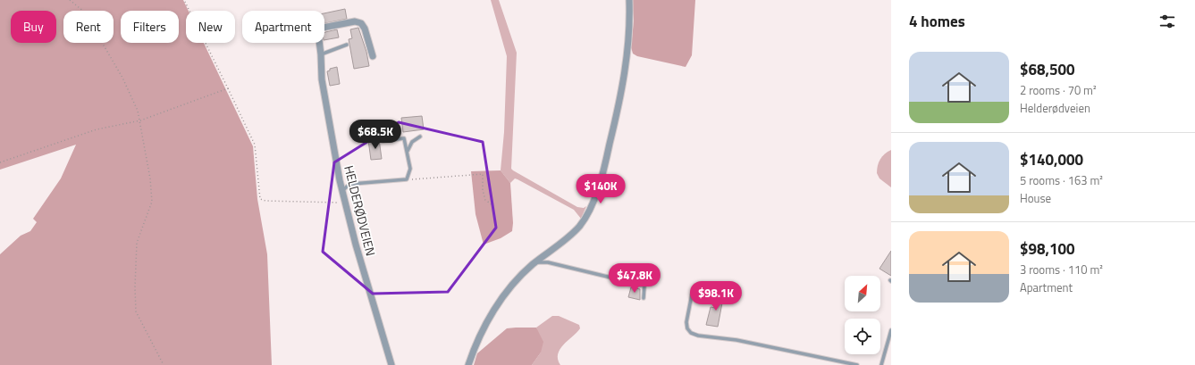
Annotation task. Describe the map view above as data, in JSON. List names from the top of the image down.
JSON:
{
  "streets": {
    "street": ["HELDERØDVEIEN"]
  },
  "north": "top right",
  "page": {
    "heading": "4 homes",
    "chip": [
      "Buy",
      "Rent",
      "Filters",
      "New",
      "Apartment"
    ],
    "list": [
      {
        "name": "$68,500",
        "note": "2 rooms · 70 m² · Helderødveien"
      },
      {
        "name": "$140,000",
        "note": "5 rooms · 163 m² · House"
      },
      {
        "name": "$98,100",
        "note": "3 rooms · 110 m² · Apartment"
      }
    ],
    "price": [
      "$68.5K",
      "$140K",
      "$47.8K",
      "$98.1K"
    ]
  }
}
